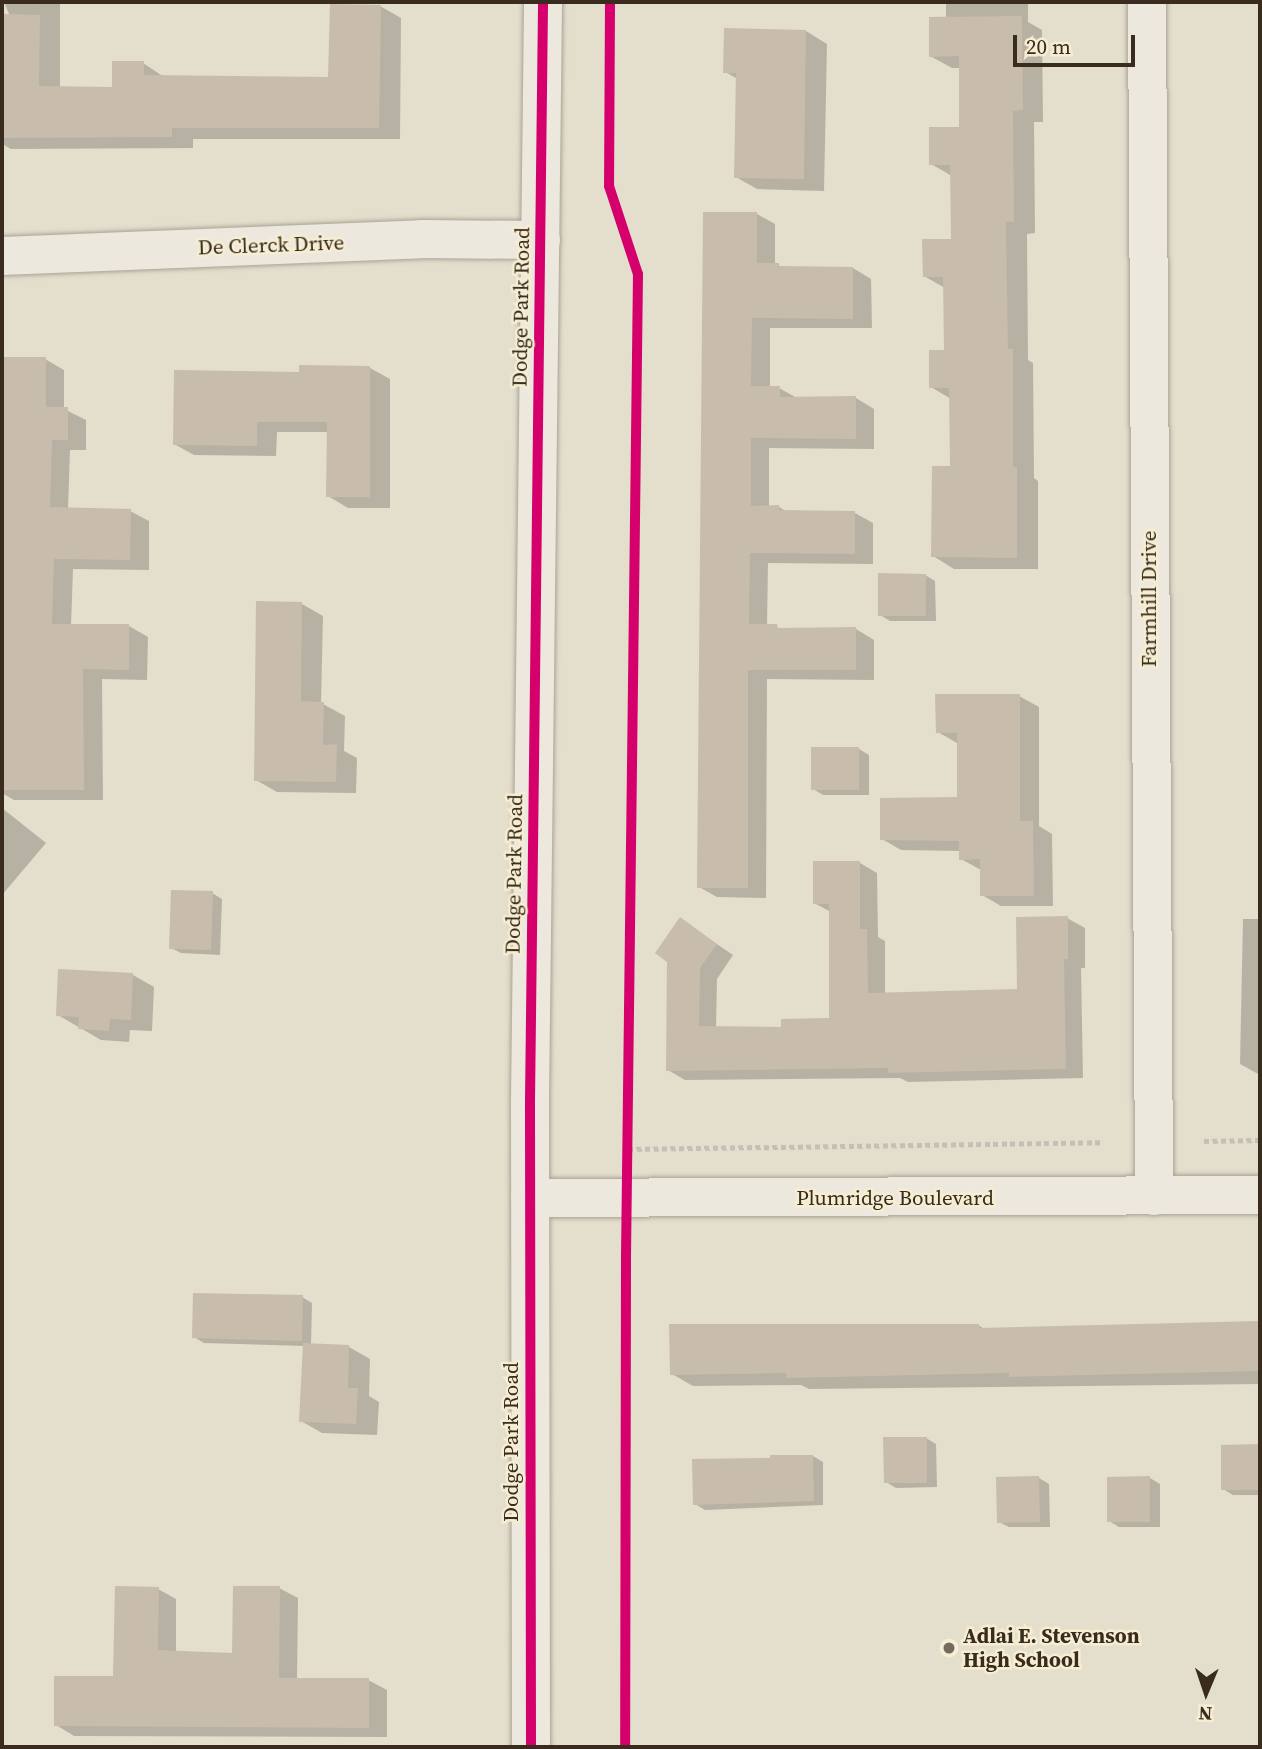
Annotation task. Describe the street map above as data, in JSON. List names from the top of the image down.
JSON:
{
  "streets": {
    "street": [
      "De Clerck Drive",
      "Dodge Park Road",
      "Farmhill Drive",
      "Plumridge Boulevard"
    ]
  },
  "crossings": [
    ["De Clerck Drive", "Dodge Park Road"],
    ["Dodge Park Road", "Plumridge Boulevard"],
    ["Farmhill Drive", "Plumridge Boulevard"]
  ],
  "places": ["Adlai E. Stevenson High School"],
  "scale_bar": "20 m",
  "north": "bottom"
}
